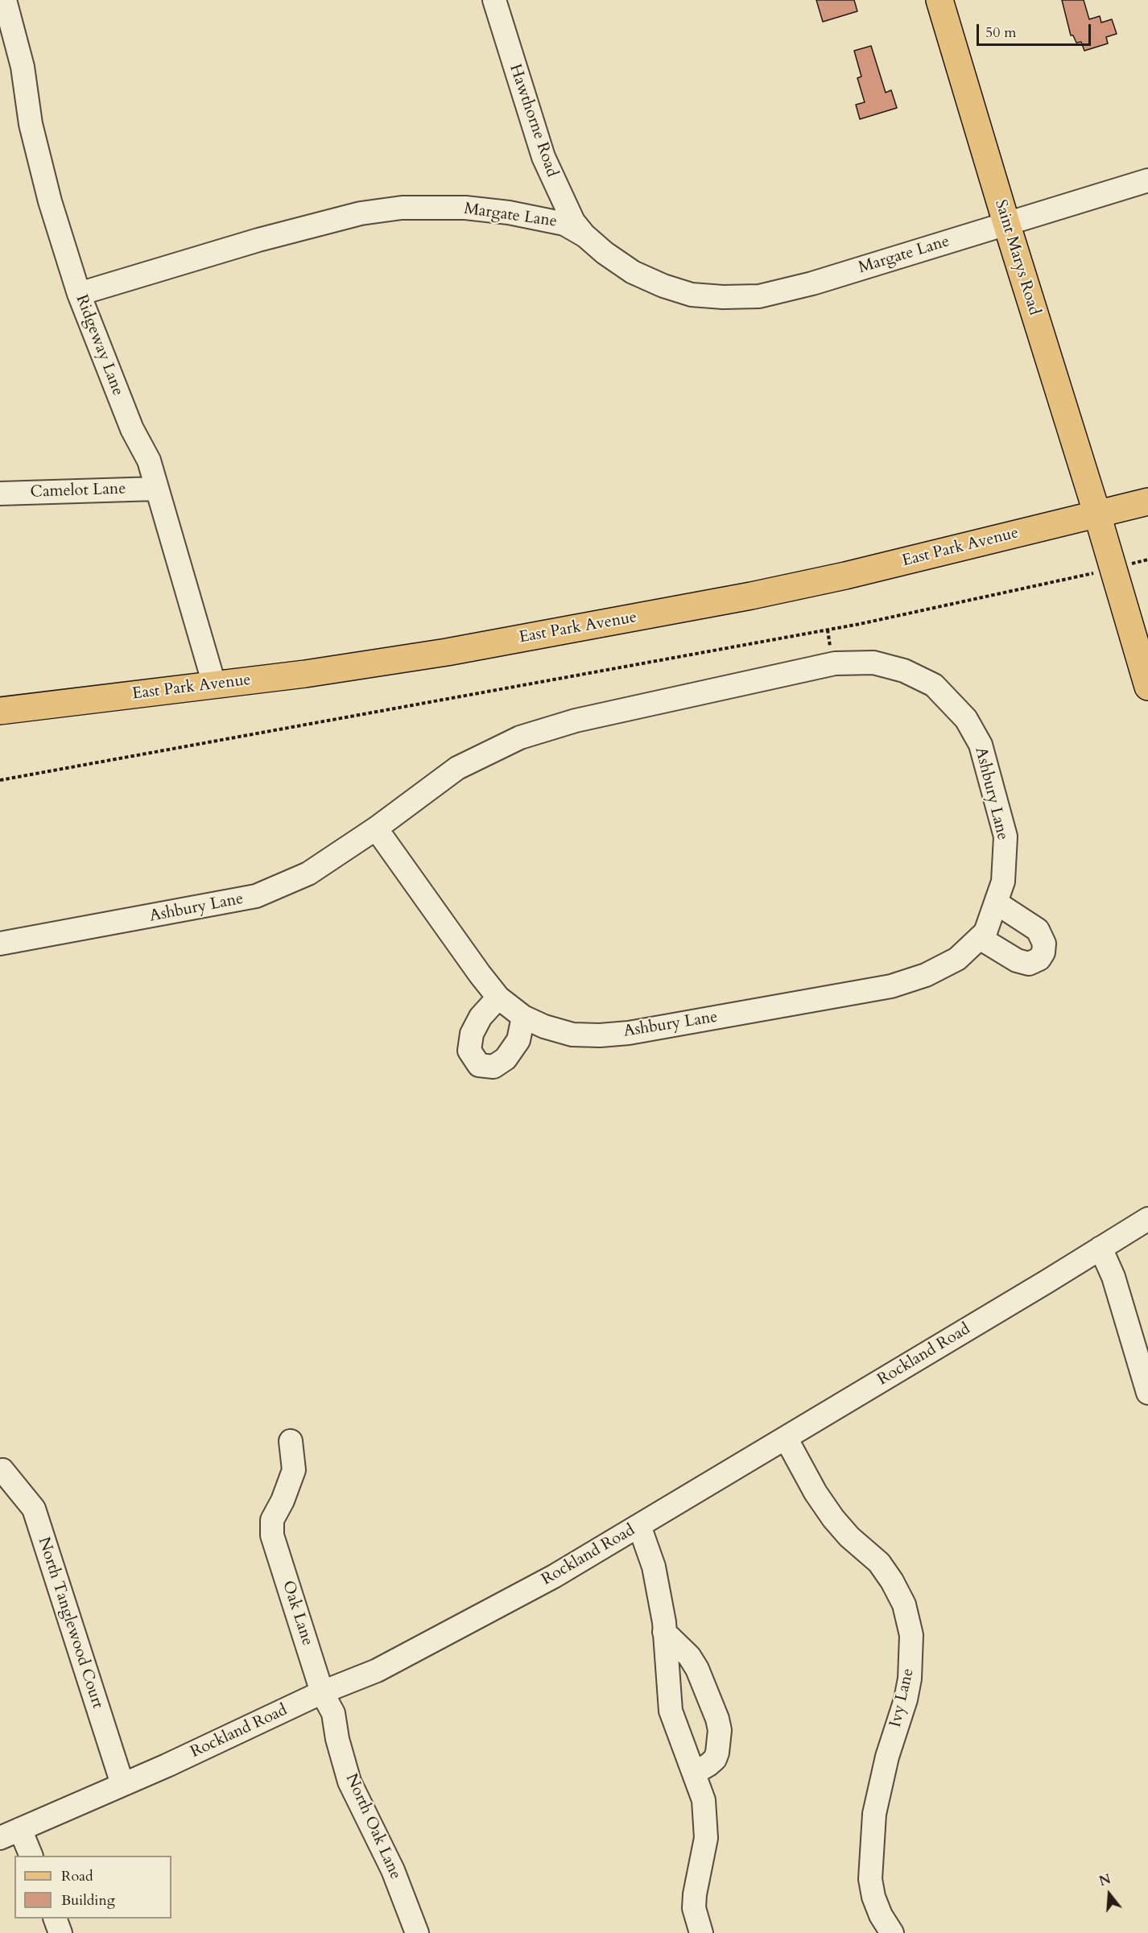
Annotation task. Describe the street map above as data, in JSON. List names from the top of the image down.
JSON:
{
  "streets": {
    "main road": ["Saint Marys Road", "East Park Avenue"],
    "street": [
      "Hawthorne Road",
      "Margate Lane",
      "Ridgeway Lane",
      "Camelot Lane",
      "Ashbury Lane",
      "Rockland Road",
      "Oak Lane",
      "North Tanglewood Court",
      "Ivy Lane",
      "North Oak Lane"
    ]
  },
  "crossings": [
    ["Hawthorne Road", "Margate Lane"],
    ["Margate Lane", "Saint Marys Road"],
    ["Margate Lane", "Ridgeway Lane"],
    ["Saint Marys Road", "East Park Avenue"],
    ["Ridgeway Lane", "Camelot Lane"],
    ["Ridgeway Lane", "East Park Avenue"],
    ["Rockland Road", "Oak Lane"],
    ["Rockland Road", "North Tanglewood Court"],
    ["Rockland Road", "Ivy Lane"],
    ["Rockland Road", "North Oak Lane"],
    ["Oak Lane", "North Oak Lane"]
  ],
  "legend": ["Road", "Building"],
  "scale_bar": "50 m",
  "north": "top"
}
